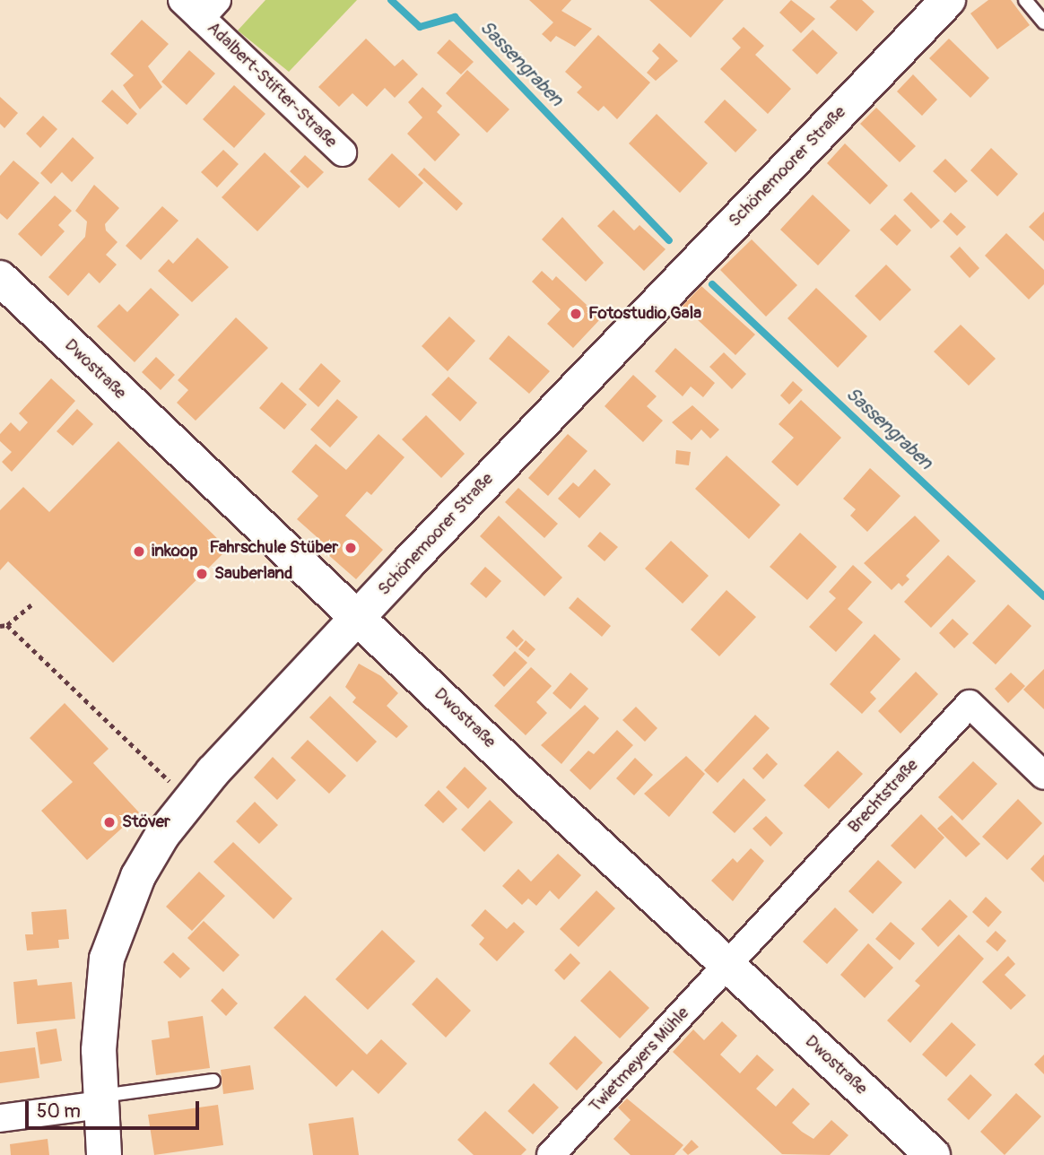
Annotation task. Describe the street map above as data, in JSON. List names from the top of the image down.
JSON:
{
  "streets": {
    "street": [
      "Adalbert-Stifter-Straße",
      "Schönemoorer Straße",
      "Dwostraße",
      "Brechtstraße",
      "Twietmeyers Mühle"
    ]
  },
  "crossings": [
    ["Schönemoorer Straße", "Dwostraße"],
    ["Dwostraße", "Brechtstraße"],
    ["Dwostraße", "Twietmeyers Mühle"],
    ["Brechtstraße", "Twietmeyers Mühle"]
  ],
  "water": ["Sassengraben"],
  "places": [
    "Fotostudio Gala",
    "Fahrschule Stüber",
    "inkoop",
    "Sauberland",
    "Stöver"
  ],
  "scale_bar": "50 m"
}
